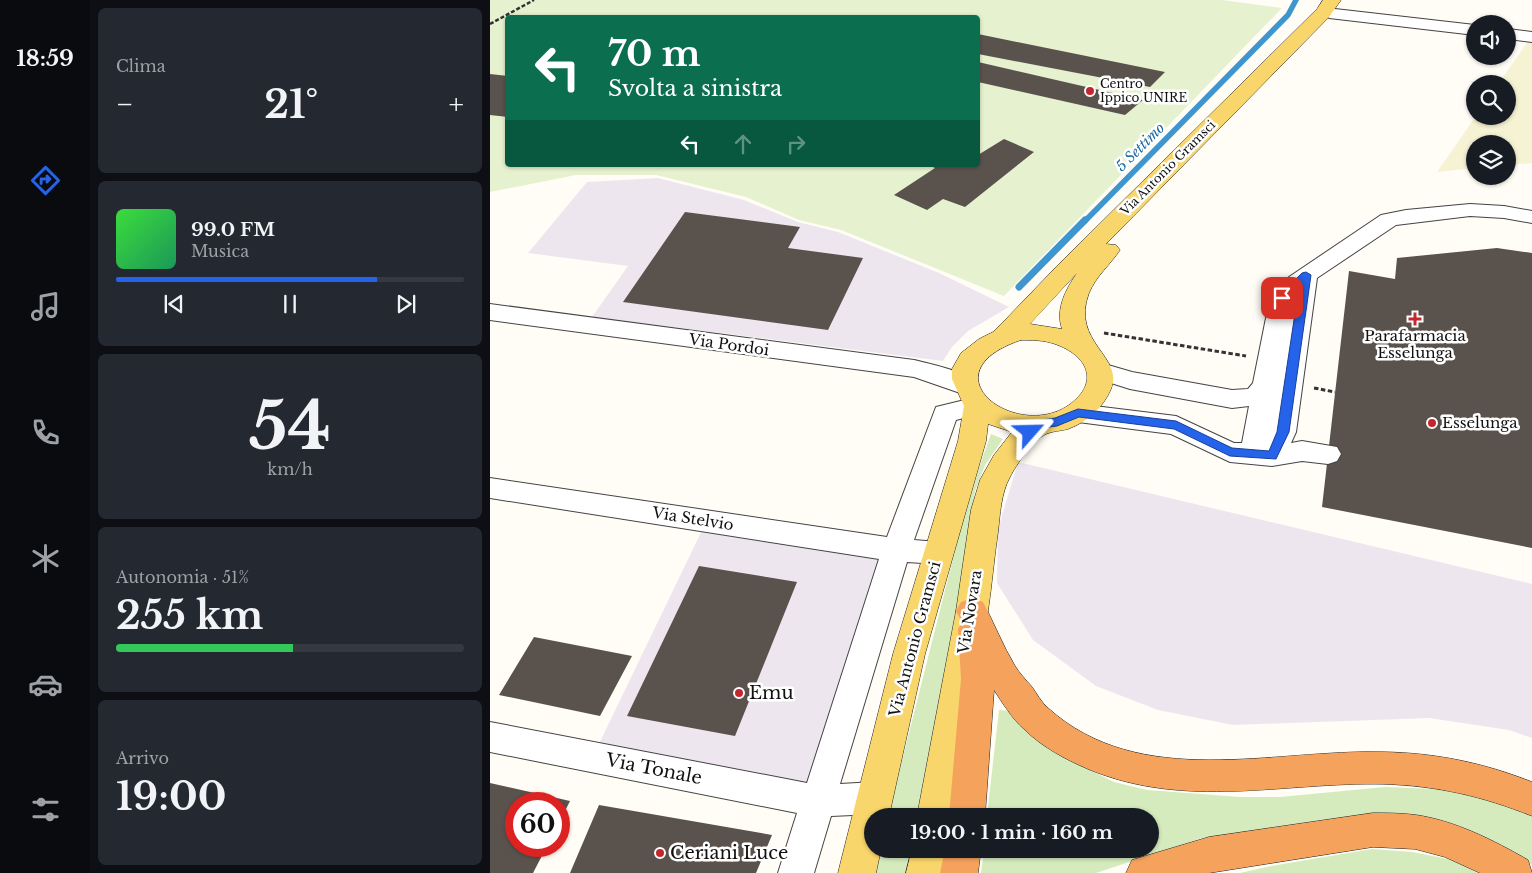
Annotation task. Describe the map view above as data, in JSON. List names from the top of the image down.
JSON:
{
  "streets": {
    "main road": ["Via Antonio Gramsci", "Via Novara"],
    "street": ["Via Pordoi", "Via Stelvio", "Via Tonale"]
  },
  "crossings": [
    ["Via Antonio Gramsci", "Via Pordoi"],
    ["Via Antonio Gramsci", "Via Stelvio"],
    ["Via Antonio Gramsci", "Via Novara"],
    ["Via Antonio Gramsci", "Via Tonale"],
    ["Via Pordoi", "Via Novara"]
  ],
  "water": ["5 Settimo"],
  "places": {
    "other": [
      "Centro Ippico UNIRE",
      "Esselunga",
      "Emu",
      "Ceriani Luce"
    ],
    "health": ["Parafarmacia Esselunga"]
  },
  "page": {
    "tabs": "18:59",
    "tile": [
      "Clima",
      ["54", "km/h"],
      ["Autonomia · 51%", "255 km"],
      ["Arrivo", "19:00"]
    ],
    "turn": ["70 m", "Svolta a sinistra"],
    "heat": ["−", "21°", "+"],
    "song": ["99.0 FM", "Musica"],
    "limit": "60",
    "trip": "19:00 · 1 min · 160 m"
  }
}
